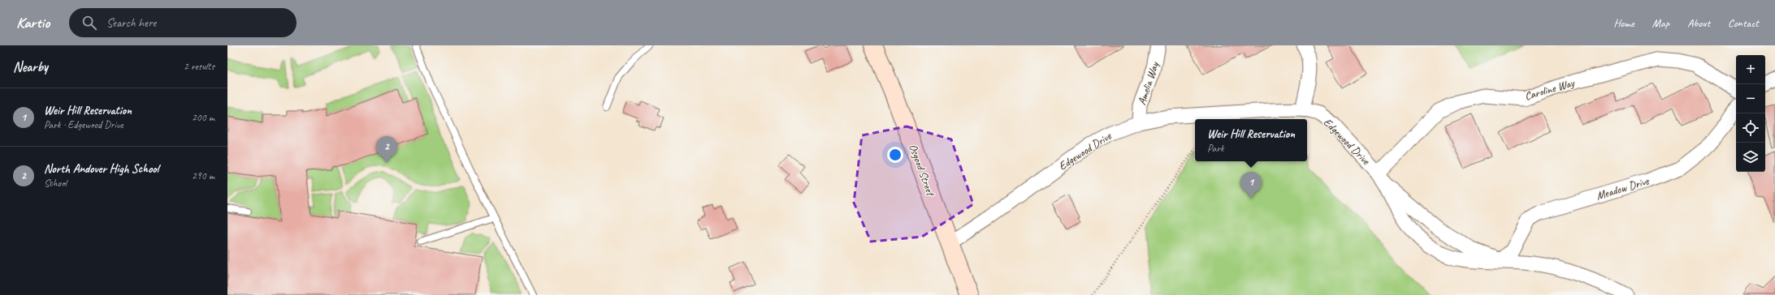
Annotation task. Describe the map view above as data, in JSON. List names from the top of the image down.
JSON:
{
  "streets": {
    "street": [
      "Amelia Way",
      "Caroline Way",
      "Edgewood Drive",
      "Osgood Street",
      "Meadow Drive"
    ]
  },
  "crossings": [
    ["Amelia Way", "Edgewood Drive"],
    ["Caroline Way", "Edgewood Drive"],
    ["Edgewood Drive", "Osgood Street"],
    ["Edgewood Drive", "Meadow Drive"]
  ],
  "page": {
    "header": "Kartio",
    "search": "Search here",
    "nav": [
      "Home",
      "Map",
      "About",
      "Contact"
    ],
    "heading": ["Nearby", "2 results"],
    "map_buttons": ["+", "−"],
    "list": [
      {
        "mark": "1",
        "name": "Weir Hill Reservation",
        "note": "Park · Edgewood Drive",
        "value": "200 m"
      },
      {
        "mark": "2",
        "name": "North Andover High School",
        "note": "School",
        "value": "290 m"
      }
    ],
    "popup": ["Weir Hill Reservation", "Park"],
    "pins": ["2", "1"]
  }
}
